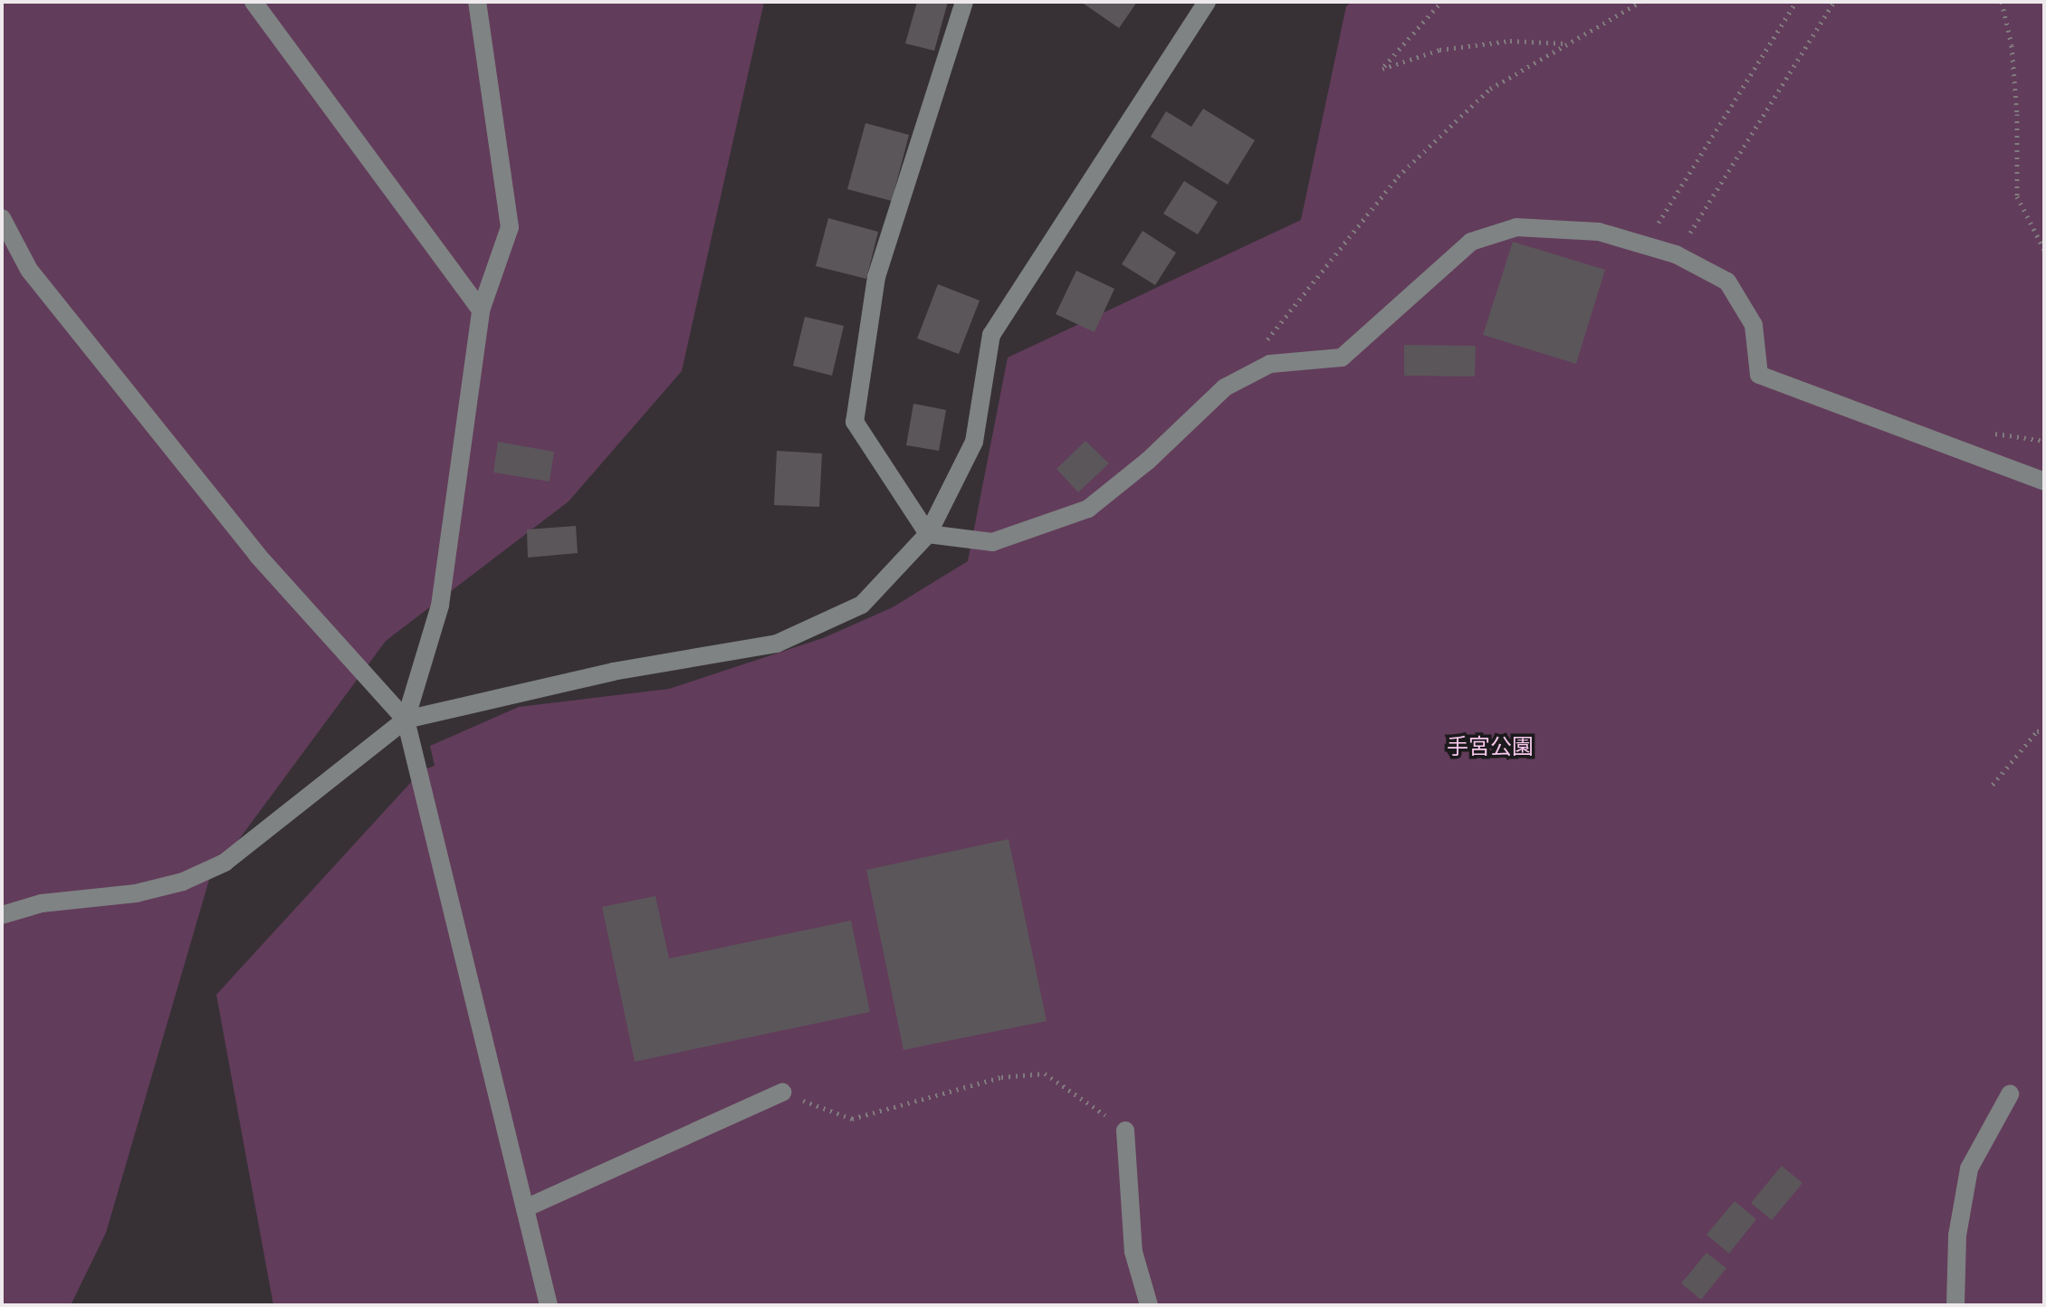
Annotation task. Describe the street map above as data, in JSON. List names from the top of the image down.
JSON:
{
  "parks": ["手宮公園"]
}
